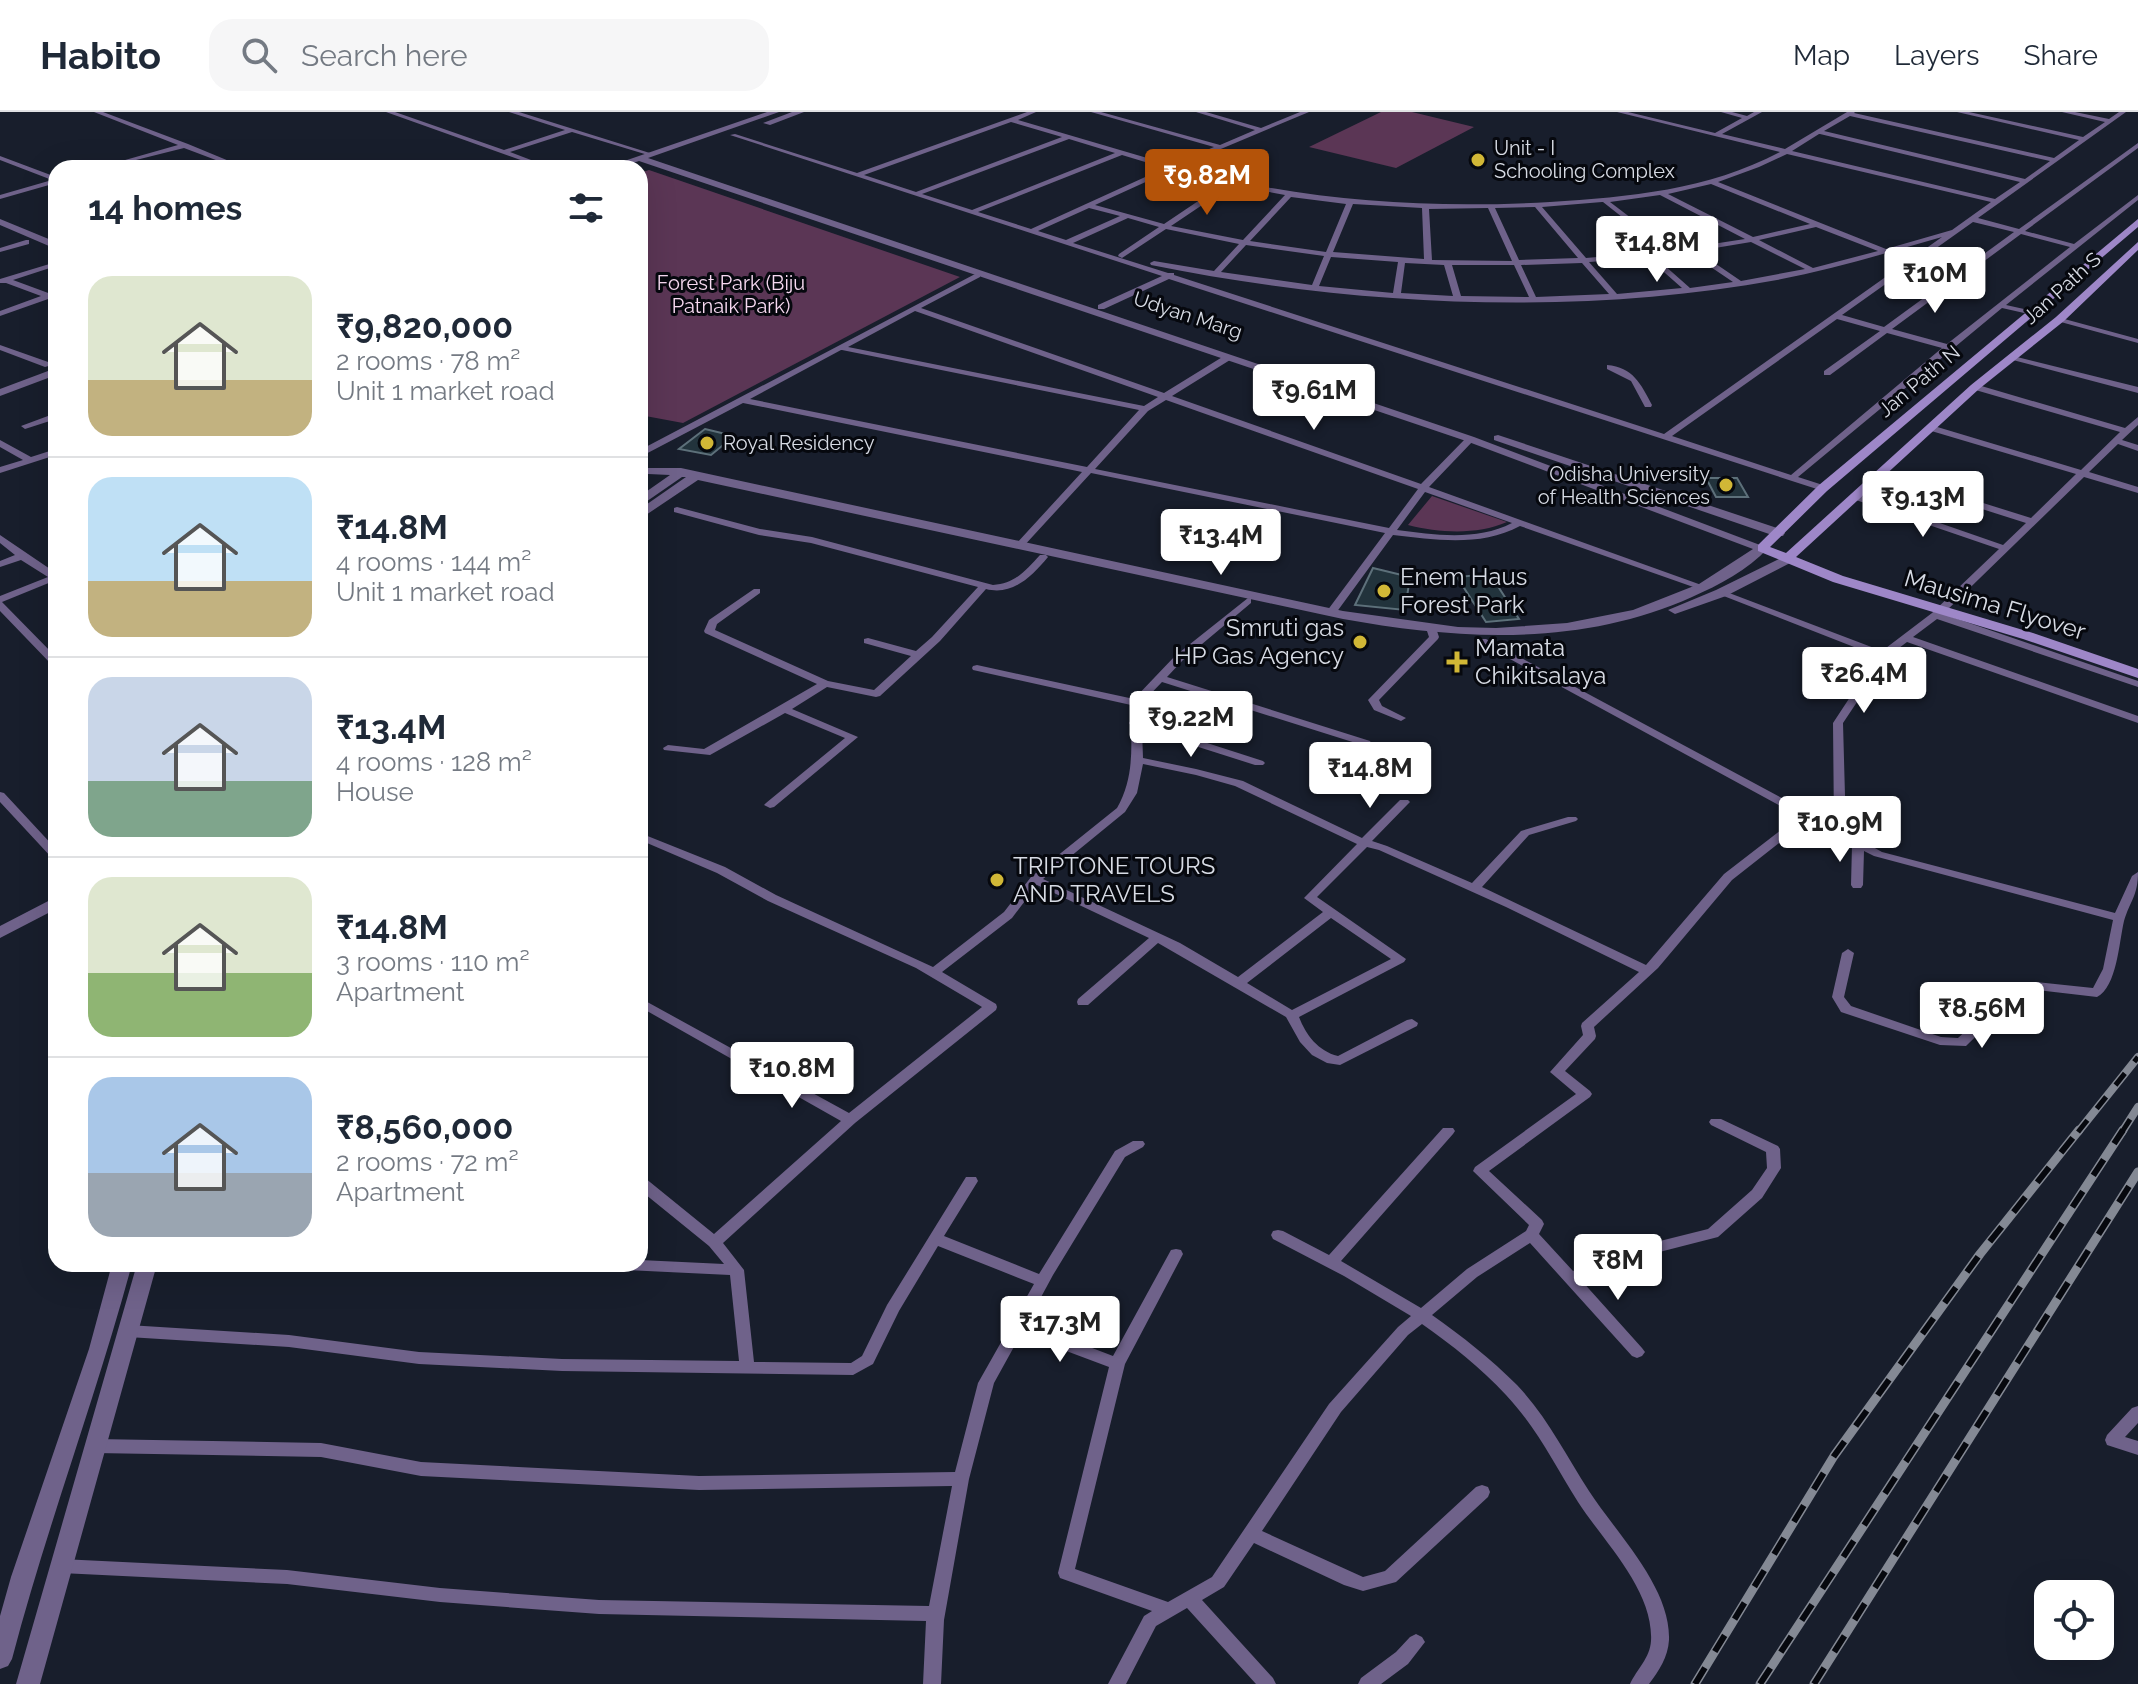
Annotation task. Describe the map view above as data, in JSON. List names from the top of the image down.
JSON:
{
  "streets": {
    "main road": [
      "Jan Path S",
      "Udyan Marg",
      "Jan Path N",
      "Mausima Flyover"
    ]
  },
  "crossings": [
    ["Jan Path S", "Udyan Marg"],
    ["Jan Path S", "Jan Path N"],
    ["Jan Path S", "Mausima Flyover"],
    ["Udyan Marg", "Jan Path N"],
    ["Udyan Marg", "Mausima Flyover"]
  ],
  "parks": ["Forest Park (Biju Patnaik Park)"],
  "places": {
    "other": [
      "Unit - I Schooling Complex",
      "Royal Residency",
      "Odisha University of Health Sciences",
      "Enem Haus Forest Park",
      "Smruti gas HP Gas Agency",
      "TRIPTONE TOURS AND TRAVELS"
    ],
    "health": ["Mamata Chikitsalaya"]
  },
  "page": {
    "header": "Habito",
    "search": "Search here",
    "nav": ["Map", "Layers", "Share"],
    "price": [
      "₹9.82M",
      "₹14.8M",
      "₹10M",
      "₹9.61M",
      "₹9.13M",
      "₹13.4M",
      "₹26.4M",
      "₹9.22M",
      "₹14.8M",
      "₹10.9M",
      "₹8.56M",
      "₹10.8M",
      "₹8M",
      "₹17.3M"
    ],
    "heading": "14 homes",
    "list": [
      {
        "name": "₹9,820,000",
        "note": "2 rooms · 78 m² · Unit 1 market road"
      },
      {
        "name": "₹14.8M",
        "note": "4 rooms · 144 m² · Unit 1 market road"
      },
      {
        "name": "₹13.4M",
        "note": "4 rooms · 128 m² · House"
      },
      {
        "name": "₹14.8M",
        "note": "3 rooms · 110 m² · Apartment"
      },
      {
        "name": "₹8,560,000",
        "note": "2 rooms · 72 m² · Apartment"
      }
    ]
  }
}
